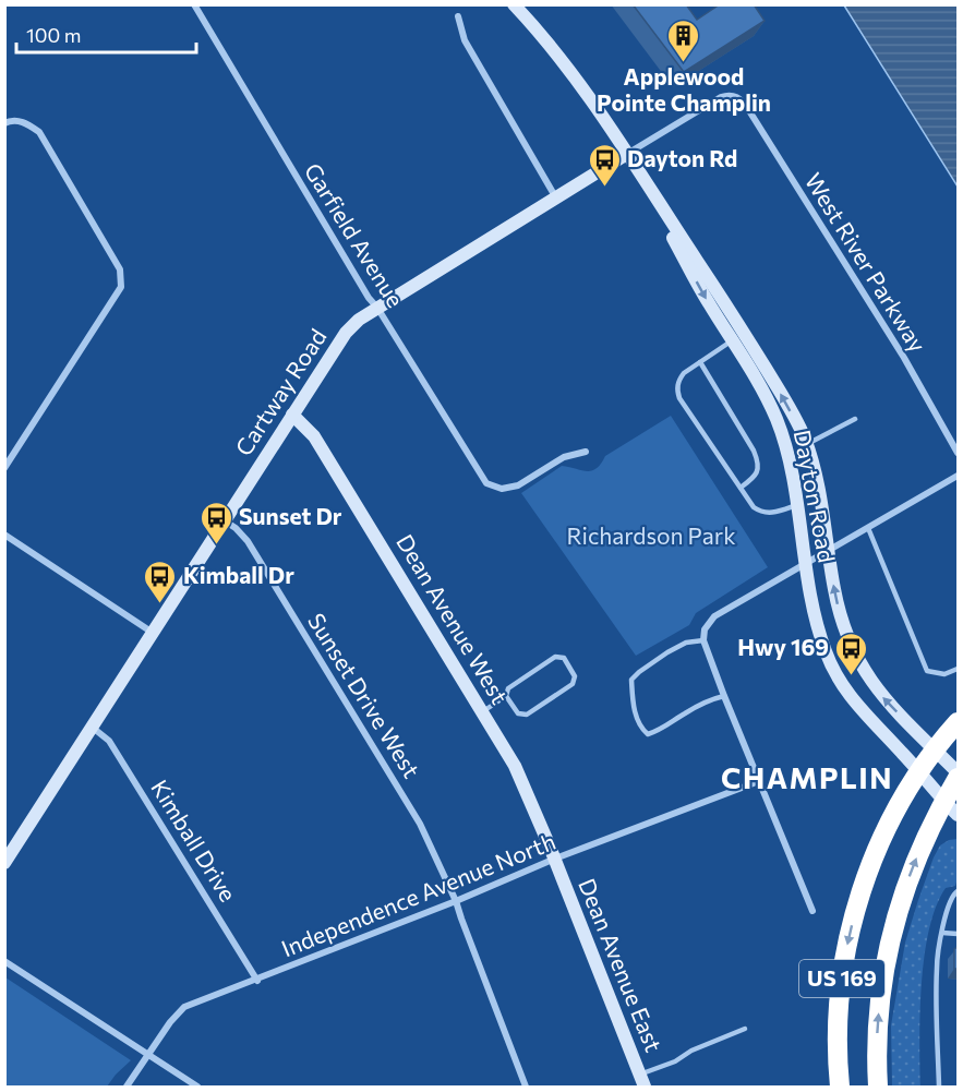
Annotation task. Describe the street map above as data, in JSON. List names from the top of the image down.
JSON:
{
  "streets": {
    "highway": ["US 169"],
    "street": [
      "Garfield Avenue",
      "West River Parkway",
      "Cartway Road",
      "Dayton Road",
      "Dean Avenue West",
      "Sunset Drive West",
      "Kimball Drive",
      "Independence Avenue North",
      "Dean Avenue East"
    ]
  },
  "crossings": [
    ["Garfield Avenue", "Cartway Road"],
    ["West River Parkway", "Cartway Road"],
    ["Cartway Road", "Dayton Road"],
    ["Cartway Road", "Dean Avenue West"],
    ["Cartway Road", "Sunset Drive West"],
    ["Cartway Road", "Kimball Drive"],
    ["Dayton Road", "US 169"],
    ["Dean Avenue West", "Independence Avenue North"],
    ["Dean Avenue West", "Dean Avenue East"],
    ["Sunset Drive West", "Independence Avenue North"],
    ["Kimball Drive", "Independence Avenue North"],
    ["Independence Avenue North", "Dean Avenue East"]
  ],
  "districts": ["CHAMPLIN"],
  "parks": ["Richardson Park"],
  "places": {
    "building": ["Applewood Pointe Champlin"],
    "bus stop": [
      "Dayton Rd",
      "Sunset Dr",
      "Kimball Dr",
      "Hwy 169"
    ]
  },
  "scale_bar": "100 m"
}
